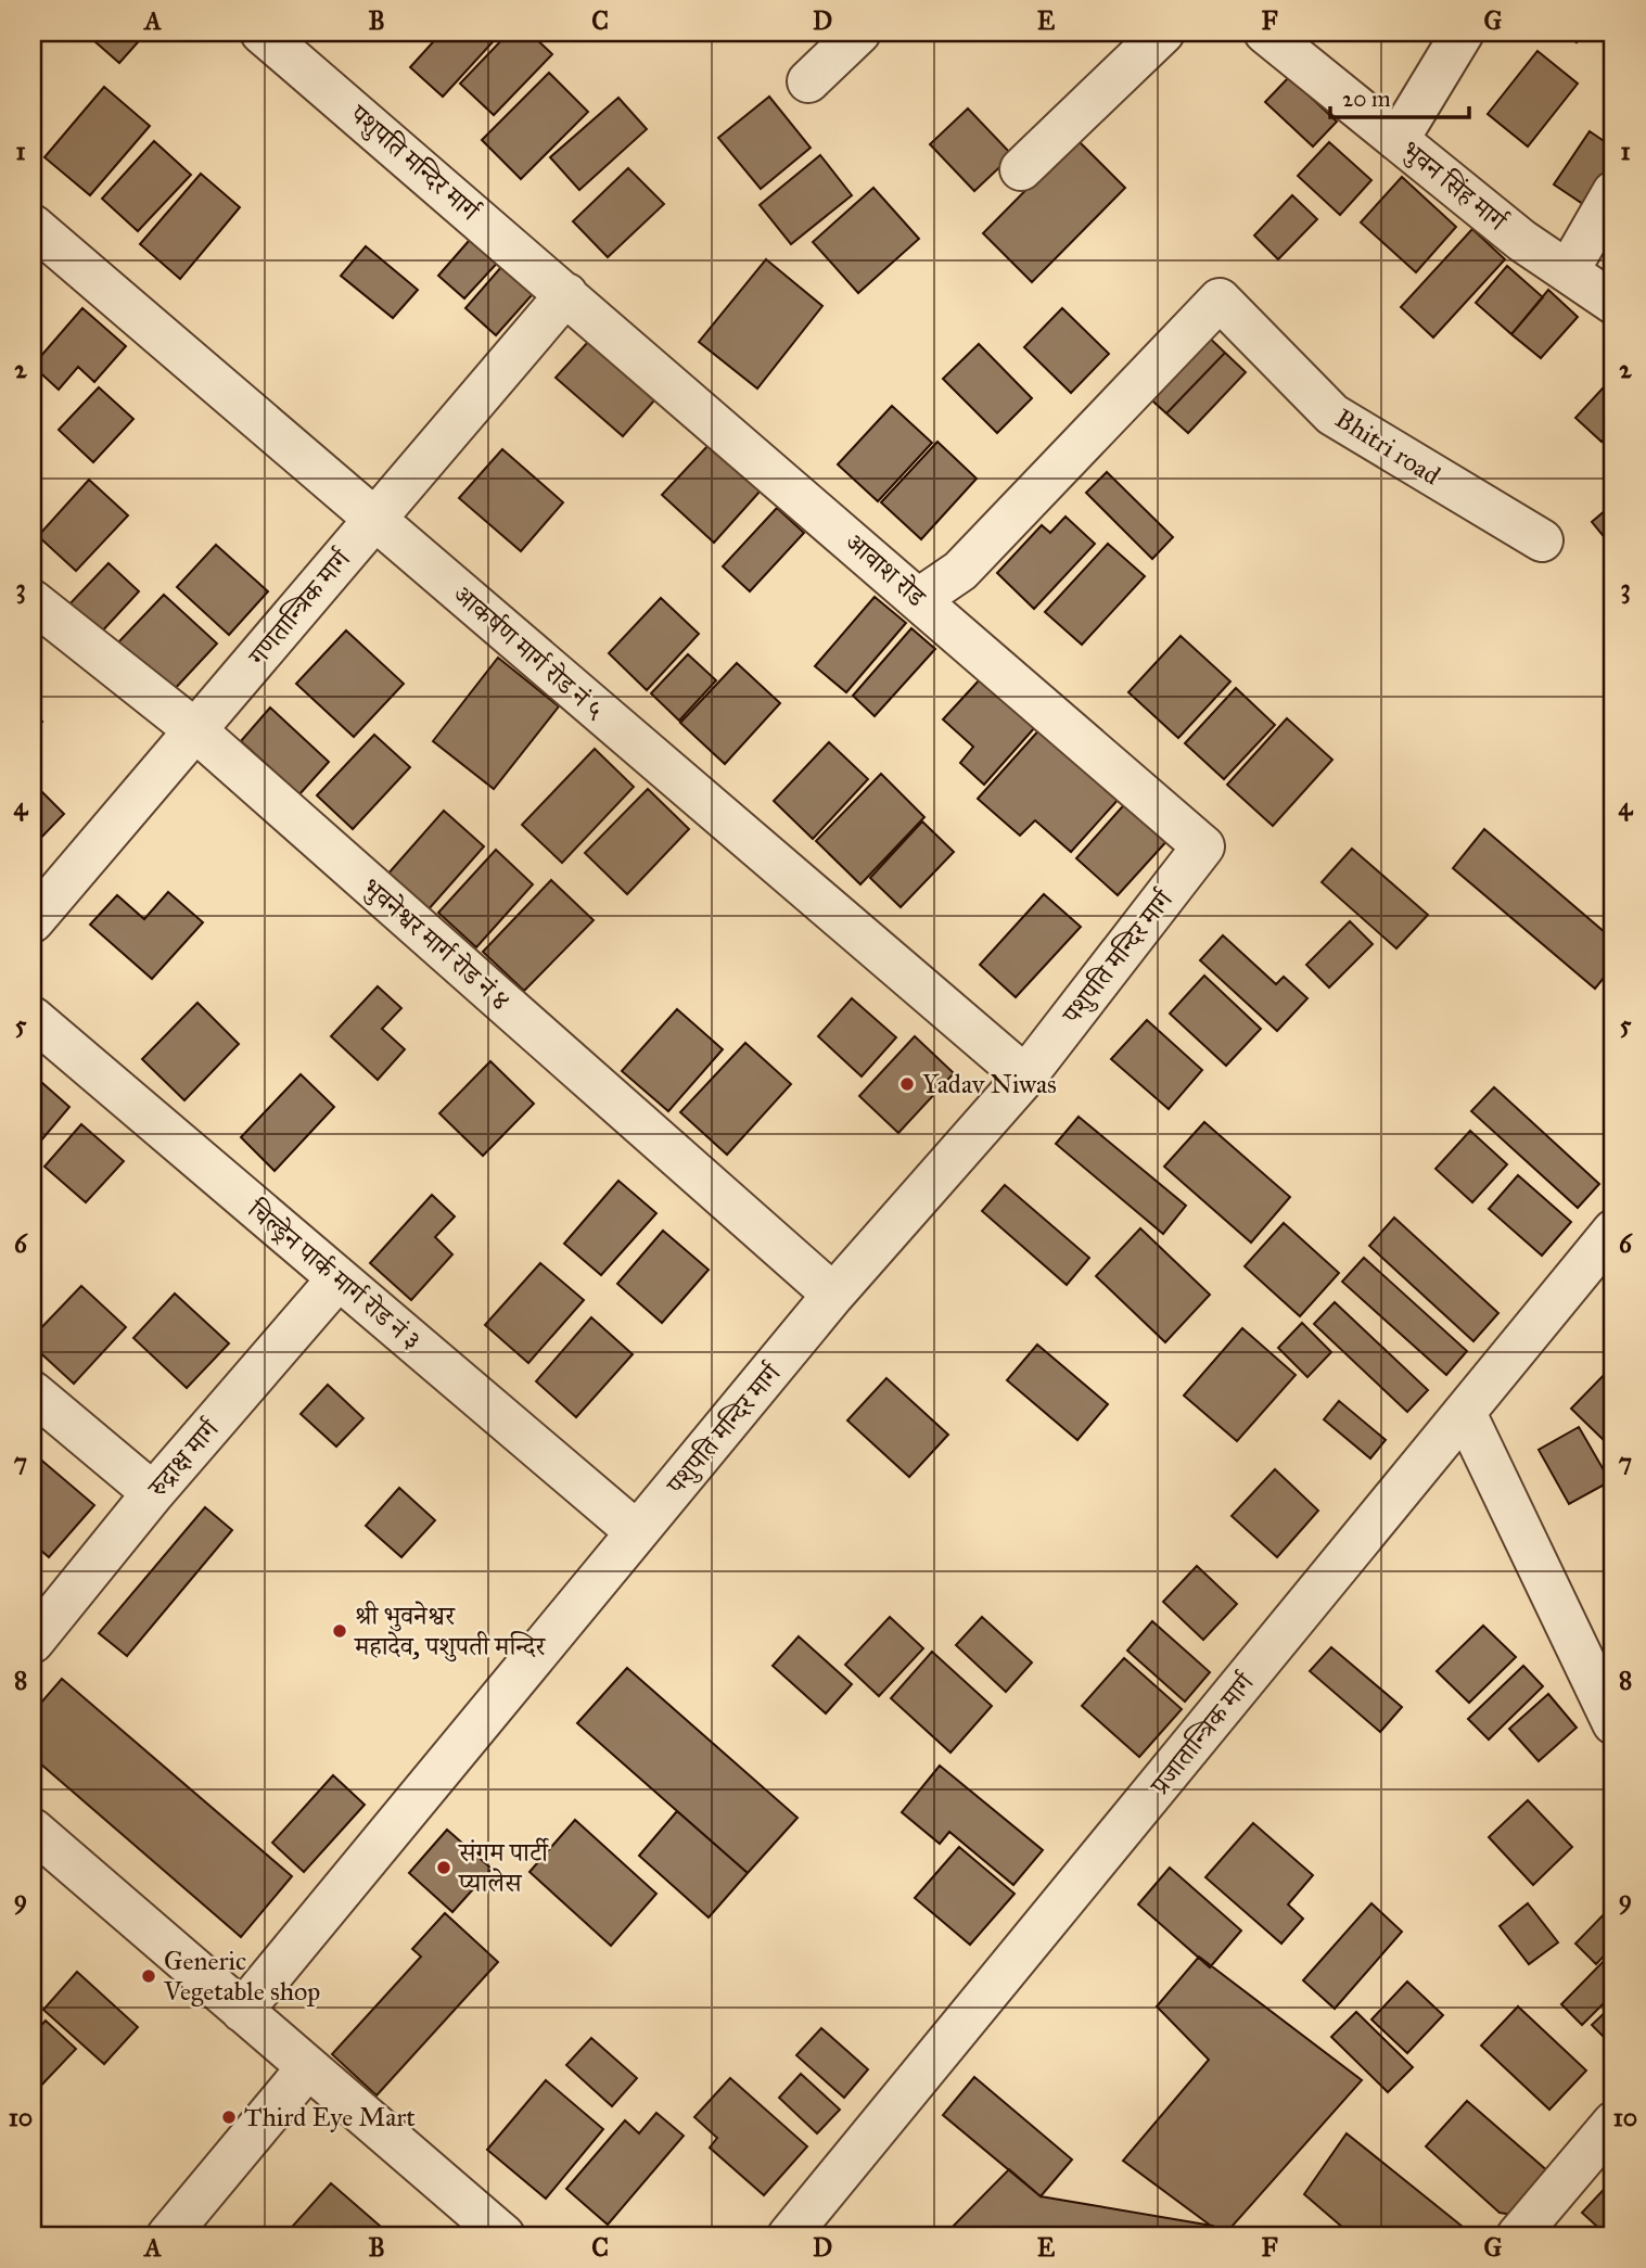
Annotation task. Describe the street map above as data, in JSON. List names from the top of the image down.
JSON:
{
  "streets": {
    "street": [
      "पशुपति मन्दिर मार्ग",
      "भुवन सिंह मार्ग",
      "Bhitri road",
      "आवाश रोड",
      "गणतान्त्रिक मार्ग",
      "आकर्षण मार्ग रोड नं ५",
      "भुवनेश्वर मार्ग रोड नं ४",
      "चिल्ड्रेन पार्क मार्ग रोड नं ३",
      "रुद्राक्ष मार्ग",
      "प्रजातान्त्रिक मार्ग"
    ]
  },
  "crossings": [
    ["पशुपति मन्दिर मार्ग", "आवाश रोड"],
    ["पशुपति मन्दिर मार्ग", "गणतान्त्रिक मार्ग"],
    ["पशुपति मन्दिर मार्ग", "आकर्षण मार्ग रोड नं ५"],
    ["पशुपति मन्दिर मार्ग", "भुवनेश्वर मार्ग रोड नं ४"],
    ["पशुपति मन्दिर मार्ग", "चिल्ड्रेन पार्क मार्ग रोड नं ३"],
    ["Bhitri road", "आवाश रोड"],
    ["आवाश रोड", "गणतान्त्रिक मार्ग"],
    ["गणतान्त्रिक मार्ग", "आकर्षण मार्ग रोड नं ५"],
    ["गणतान्त्रिक मार्ग", "भुवनेश्वर मार्ग रोड नं ४"],
    ["चिल्ड्रेन पार्क मार्ग रोड नं ३", "रुद्राक्ष मार्ग"]
  ],
  "places": [
    "Yadav Niwas",
    "श्री भुवनेश्वर महादेव, पशुपती मन्दिर",
    "संगम पार्टी प्यालेस",
    "Generic Vegetable shop",
    "Third Eye Mart"
  ],
  "scale_bar": "20 m",
  "grid": {
    "columns": [
      "A",
      "B",
      "C",
      "D",
      "E",
      "F",
      "G"
    ],
    "rows": [
      "1",
      "2",
      "3",
      "4",
      "5",
      "6",
      "7",
      "8",
      "9",
      "10"
    ]
  }
}
